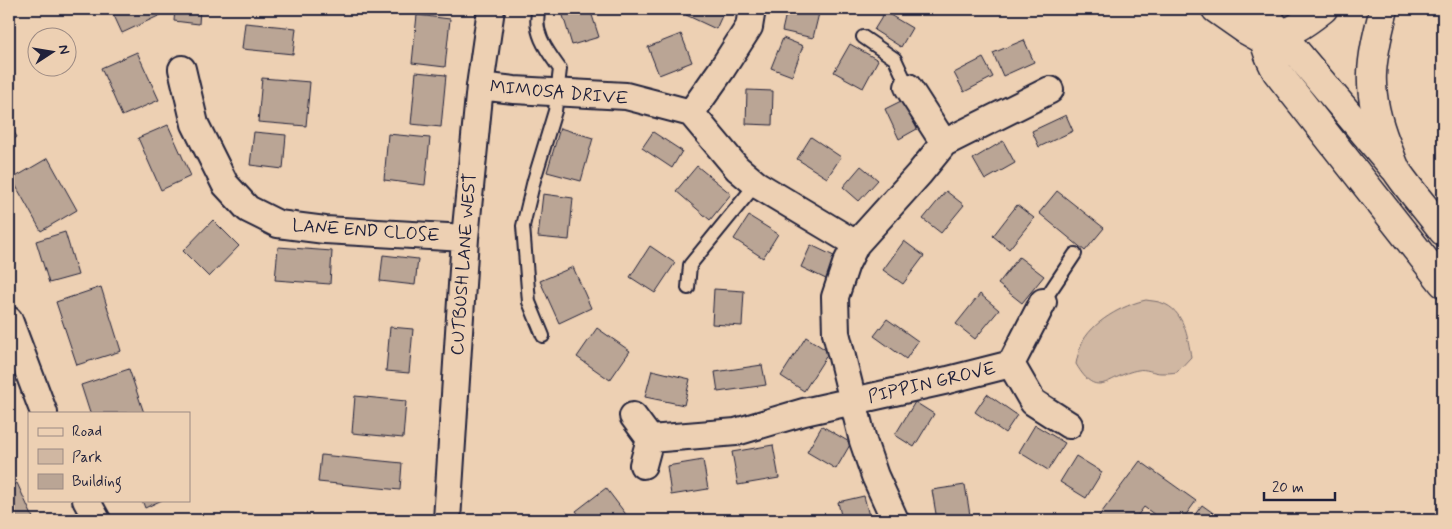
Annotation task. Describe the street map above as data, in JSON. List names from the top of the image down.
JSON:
{
  "streets": {
    "street": [
      "MIMOSA DRIVE",
      "LANE END CLOSE",
      "CUTBUSH LANE WEST",
      "PIPPIN GROVE"
    ]
  },
  "crossings": [
    ["MIMOSA DRIVE", "CUTBUSH LANE WEST"],
    ["LANE END CLOSE", "CUTBUSH LANE WEST"]
  ],
  "legend": ["Road", "Park", "Building"],
  "scale_bar": "20 m",
  "north": "right"
}
